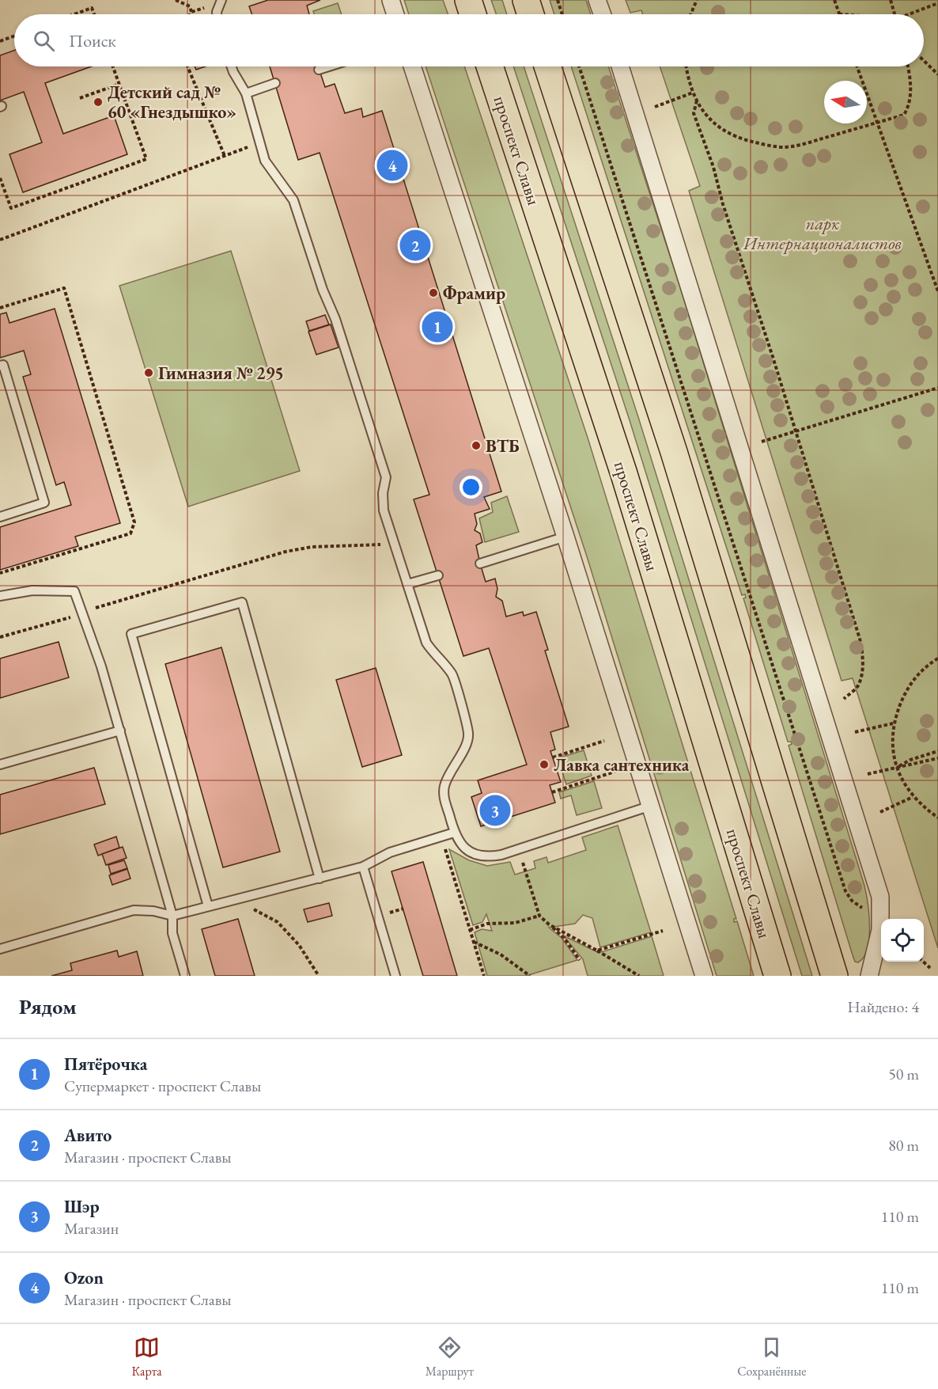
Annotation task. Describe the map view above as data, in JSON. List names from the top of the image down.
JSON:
{
  "streets": {
    "main road": ["проспект Славы"]
  },
  "parks": ["парк Интернационалистов"],
  "places": [
    "Детский сад № 60 «Гнездышко»",
    "Фрамир",
    "Гимназия № 295",
    "ВТБ",
    "Лавка сантехника"
  ],
  "north": "left",
  "page": {
    "search": "Поиск",
    "pins": [
      "4",
      "2",
      "1",
      "3"
    ],
    "heading": ["Рядом", "Найдено: 4"],
    "list": [
      {
        "mark": "1",
        "name": "Пятёрочка",
        "note": "Супермаркет · проспект Славы",
        "value": "50 m"
      },
      {
        "mark": "2",
        "name": "Авито",
        "note": "Магазин · проспект Славы",
        "value": "80 m"
      },
      {
        "mark": "3",
        "name": "Шэр",
        "note": "Магазин",
        "value": "110 m"
      },
      {
        "mark": "4",
        "name": "Ozon",
        "note": "Магазин · проспект Славы",
        "value": "110 m"
      }
    ],
    "nav": ["Карта", "Маршрут", "Сохранённые"]
  }
}
